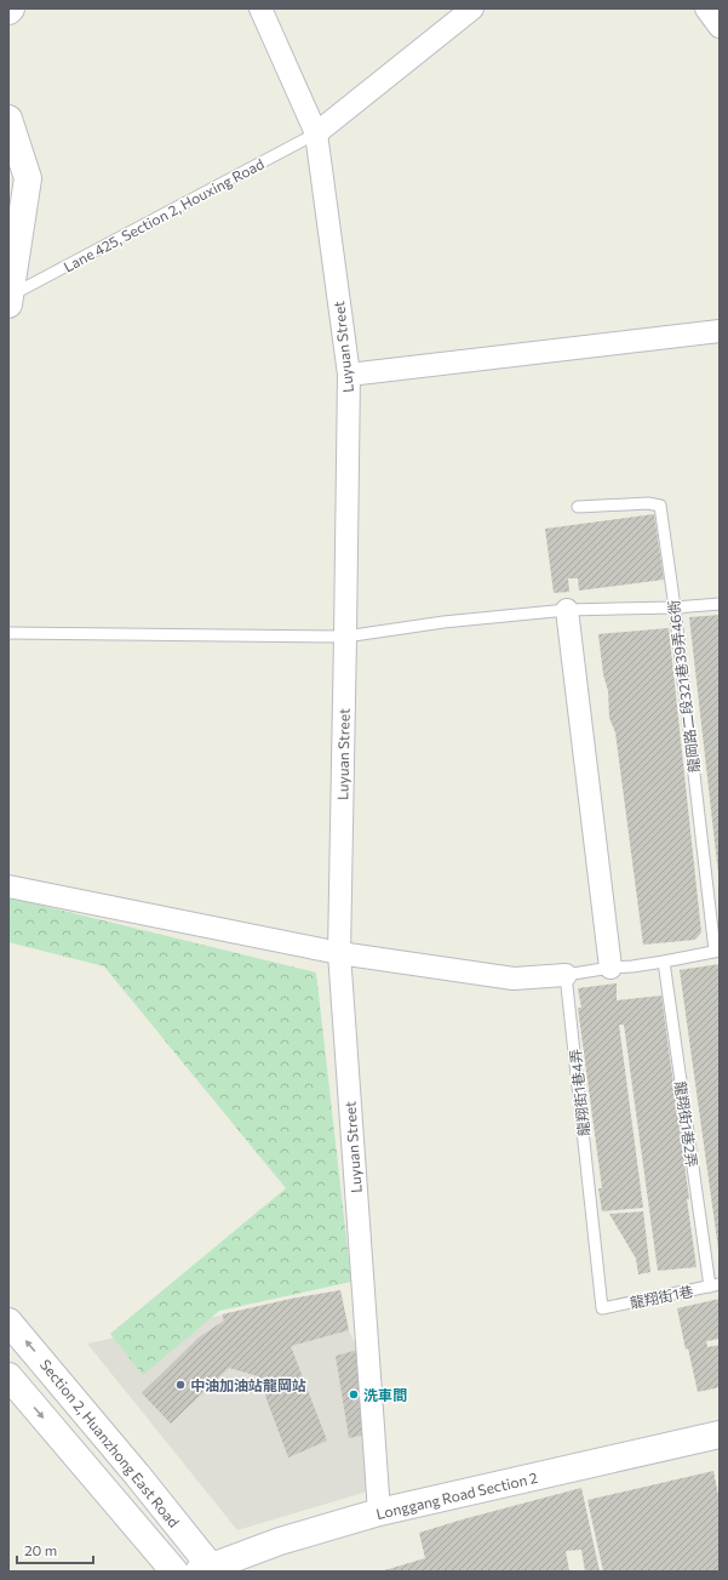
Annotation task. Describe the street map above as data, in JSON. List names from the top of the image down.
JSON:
{
  "streets": {
    "street": ["Luyuan Street", "Section 2, Huanzhong East Road", "Longgang Road Section 2"],
    "lane": [
      "Lane 425, Section 2, Houxing Road",
      "龍岡路二段321巷39弄46衖",
      "龍翔街1巷4弄",
      "龍翔街1巷2弄",
      "龍翔街1巷"
    ]
  },
  "crossings": [
    ["Lane 425, Section 2, Houxing Road", "Luyuan Street"],
    ["Luyuan Street", "Longgang Road Section 2"],
    ["龍翔街1巷4弄", "龍翔街1巷"],
    ["龍翔街1巷2弄", "龍翔街1巷"],
    ["Section 2, Huanzhong East Road", "Longgang Road Section 2"]
  ],
  "places": ["中油加油站龍岡站", "洗車間"],
  "scale_bar": "20 m"
}
